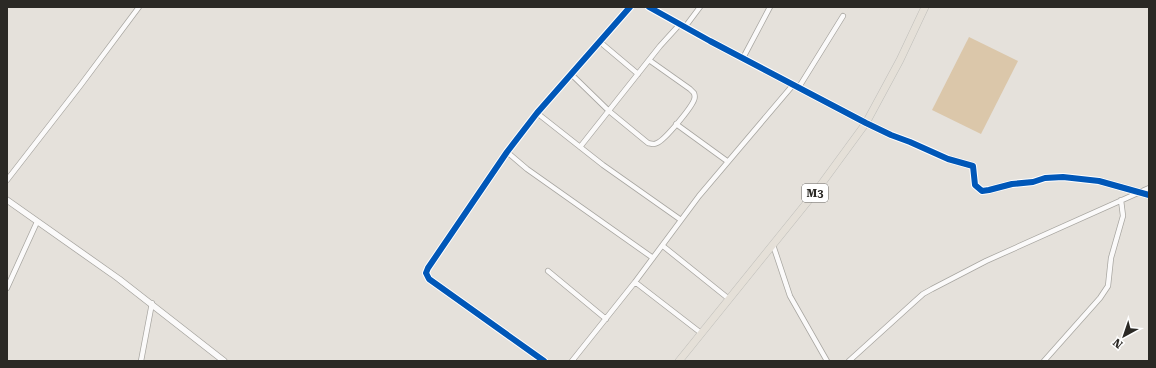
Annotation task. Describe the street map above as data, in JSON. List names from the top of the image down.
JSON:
{
  "streets": {
    "main road": ["M3"]
  },
  "north": "bottom left"
}
